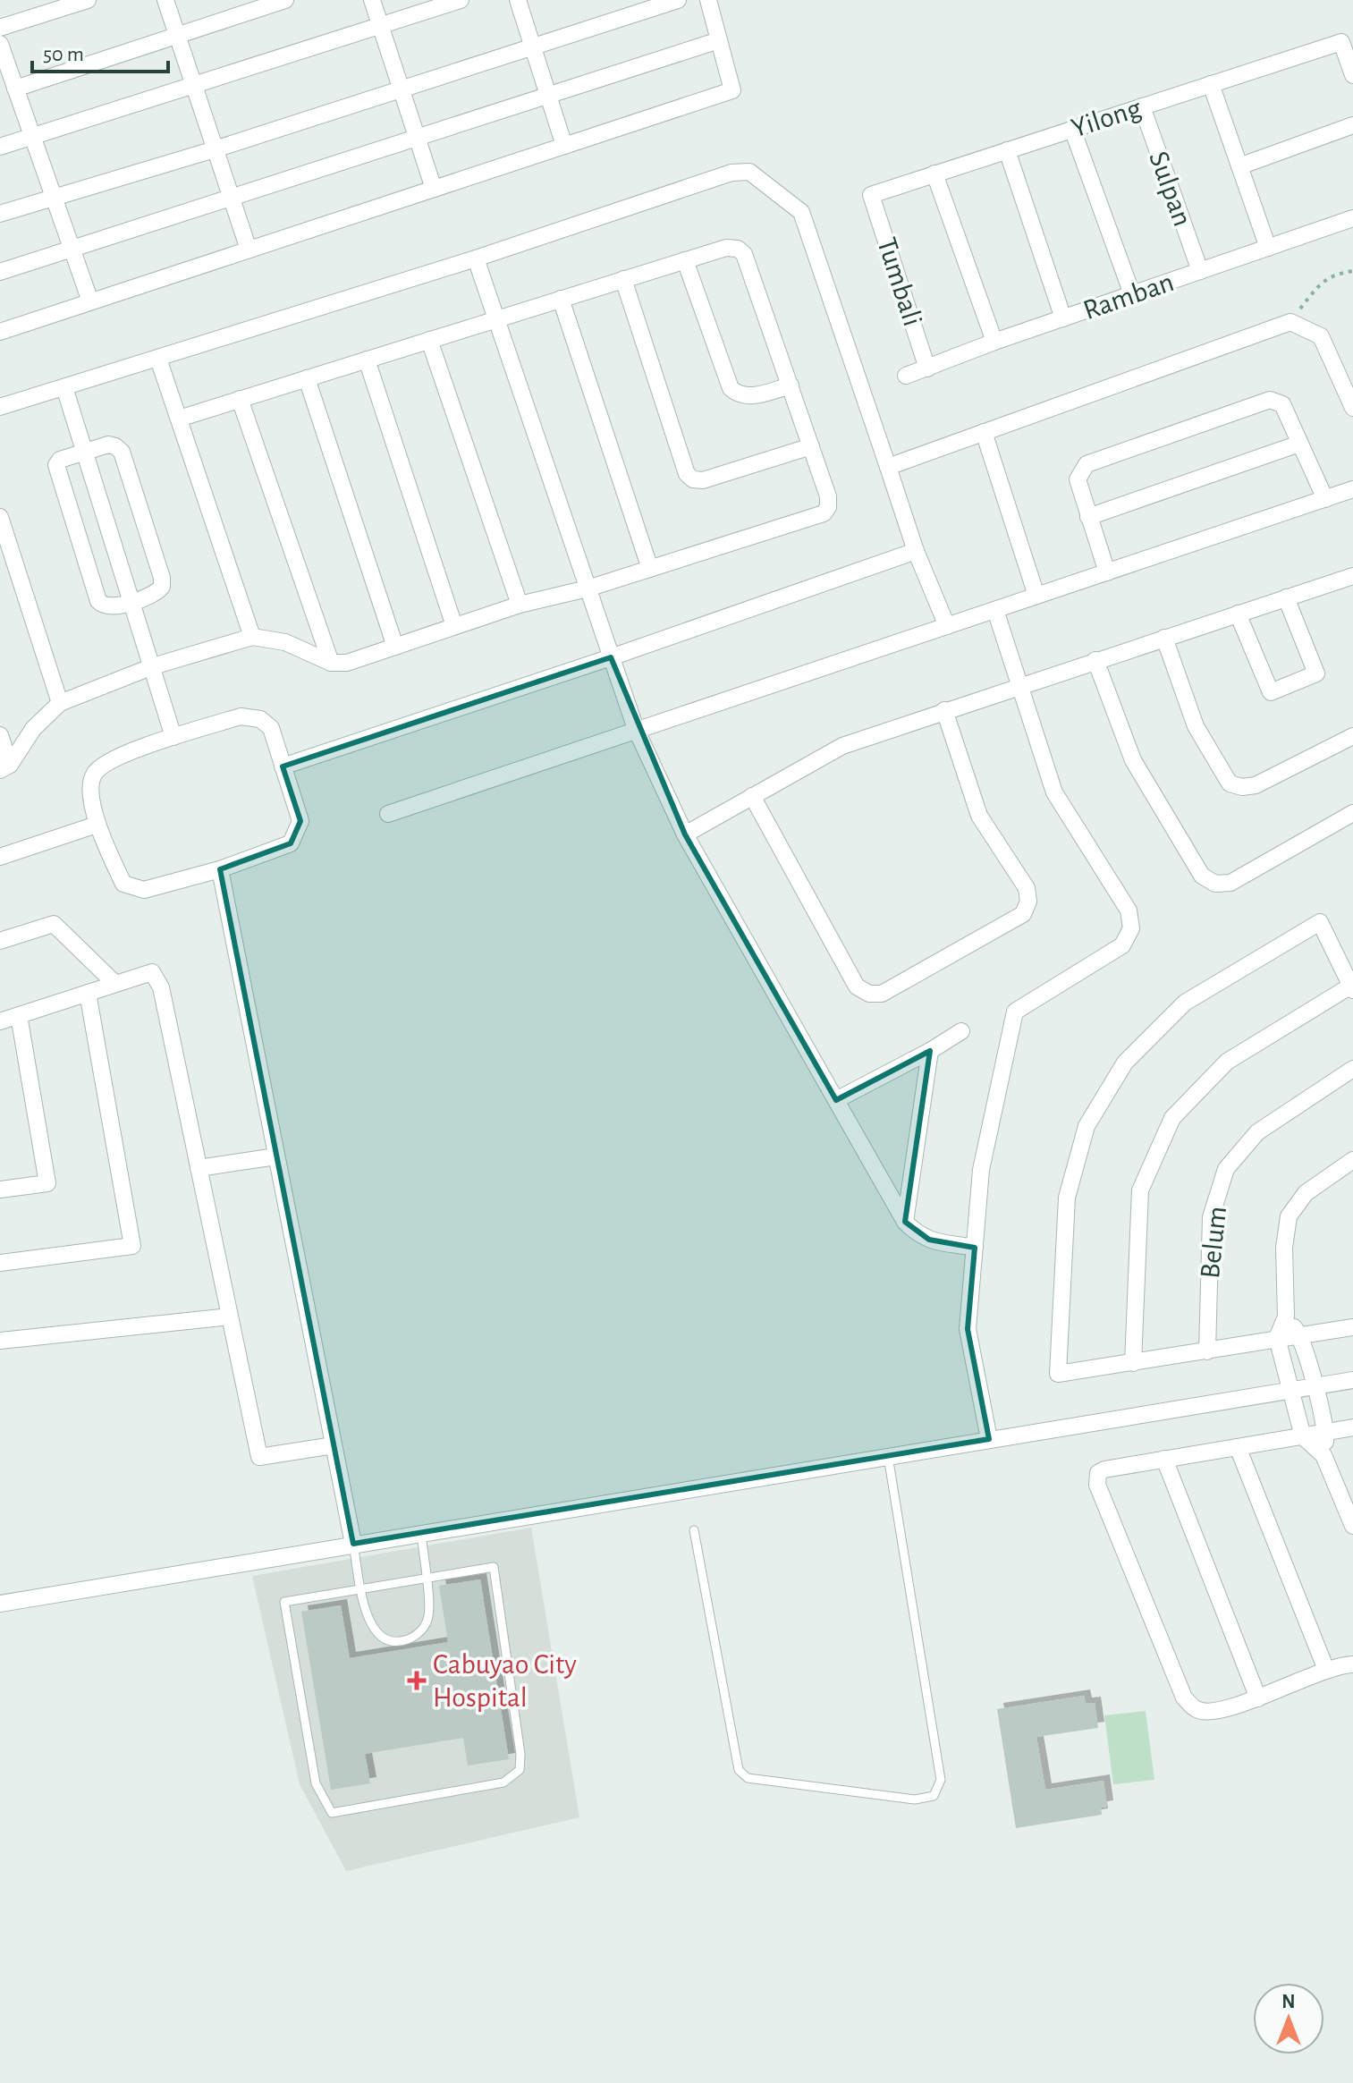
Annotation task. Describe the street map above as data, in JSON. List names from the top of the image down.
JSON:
{
  "streets": {
    "street": [
      "Yilong",
      "Sulpan",
      "Tumbali",
      "Ramban",
      "Belum"
    ]
  },
  "crossings": [
    ["Yilong", "Sulpan"],
    ["Yilong", "Tumbali"],
    ["Sulpan", "Ramban"],
    ["Tumbali", "Ramban"]
  ],
  "places": {
    "health": ["Cabuyao City Hospital"]
  },
  "scale_bar": "50 m",
  "north": "top"
}
